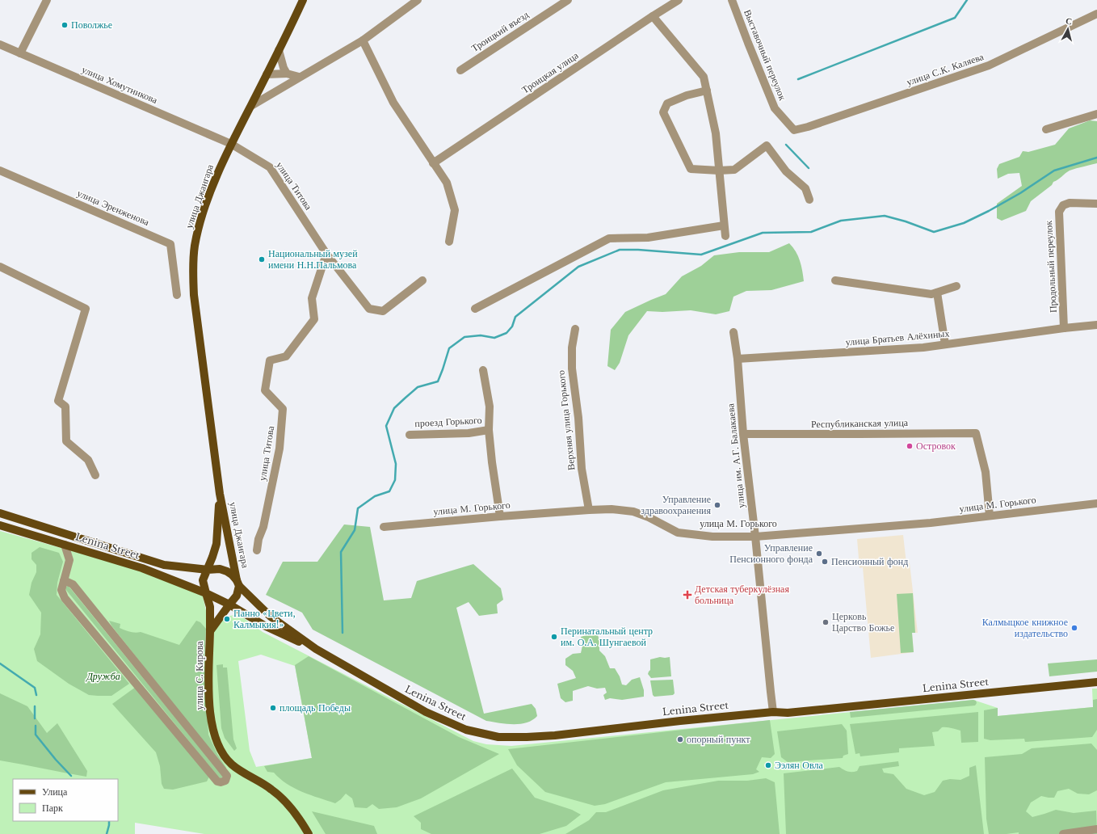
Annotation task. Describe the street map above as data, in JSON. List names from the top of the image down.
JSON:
{
  "streets": {
    "main road": ["улица Джангара", "Lenina Street", "улица С. Кирова"],
    "street": [
      "Троицкий въезд",
      "Выставочный переулок",
      "улица С.К. Каляева",
      "Троицкая улица",
      "улица Хомутникова",
      "улица Титова",
      "улица Эренженова",
      "Продольный переулок",
      "улица Братьев Алёхиных",
      "Верхняя улица Горького",
      "проезд Горького",
      "Республиканская улица",
      "улица им. А.Г. Балакаева",
      "улица М. Горького"
    ]
  },
  "crossings": [
    ["Выставочный переулок", "улица С.К. Каляева"],
    ["улица Хомутникова", "улица Титова"],
    ["улица Хомутникова", "улица Джангара"],
    ["улица Титова", "улица Джангара"],
    ["улица Джангара", "Lenina Street"],
    ["улица Джангара", "улица С. Кирова"],
    ["Продольный переулок", "улица Братьев Алёхиных"],
    ["улица Братьев Алёхиных", "улица им. А.Г. Балакаева"],
    ["Верхняя улица Горького", "улица М. Горького"],
    ["проезд Горького", "улица М. Горького"],
    ["Республиканская улица", "улица им. А.Г. Балакаева"],
    ["Республиканская улица", "улица М. Горького"],
    ["улица им. А.Г. Балакаева", "улица М. Горького"],
    ["улица им. А.Г. Балакаева", "Lenina Street"],
    ["Lenina Street", "улица С. Кирова"]
  ],
  "parks": ["Дружба"],
  "places": {
    "other": [
      "Поволжье",
      "Национальный музей имени Н.Н.Пальмова",
      "Островок",
      "Управление здравоохранения",
      "Управление Пенсионного фонда",
      "Пенсионный фонд",
      "Панно «Цвети, Калмыкия!»",
      "Церковь Царство Божье",
      "Калмыцкое книжное издательство",
      "Перинатальный центр им. О.А. Шунгаевой",
      "площадь Победы",
      "опорный пункт",
      "Ээлян Овла"
    ],
    "health": ["Детская туберкулёзная больница"]
  },
  "legend": ["Улица", "Парк"],
  "north": "top"
}
